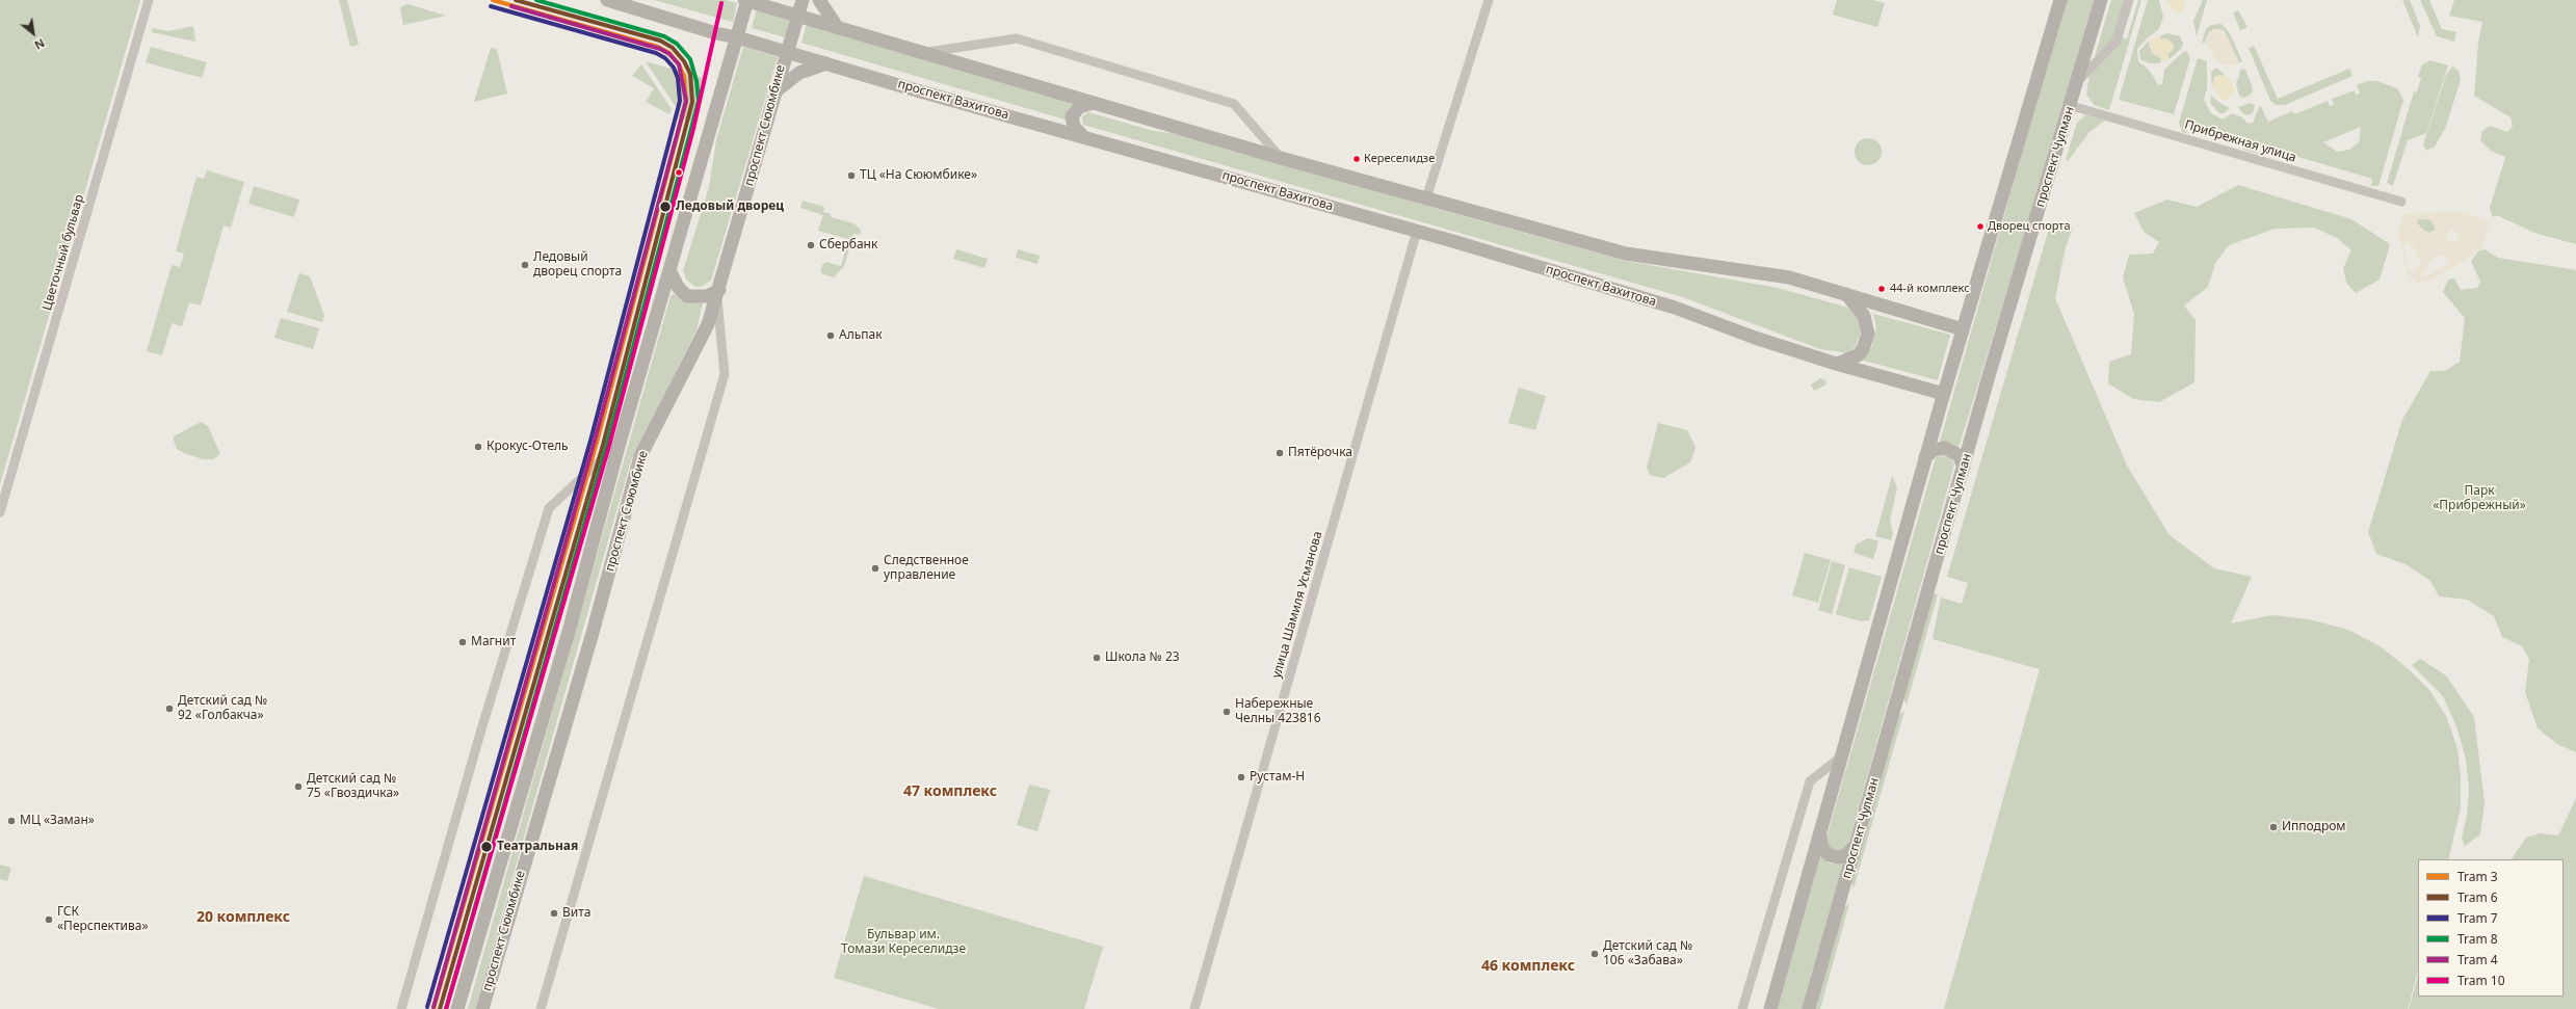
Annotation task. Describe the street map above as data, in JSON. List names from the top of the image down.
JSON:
{
  "streets": {
    "main road": ["проспект Вахитова", "проспект Сююмбике", "проспект Чулман"],
    "street": ["Прибрежная улица", "Цветочный бульвар", "улица Шамиля Усманова"]
  },
  "crossings": [
    ["проспект Вахитова", "проспект Сююмбике"],
    ["проспект Вахитова", "улица Шамиля Усманова"],
    ["Прибрежная улица", "проспект Чулман"]
  ],
  "districts": ["47 комплекс", "20 комплекс", "46 комплекс"],
  "parks": ["Парк «Прибрежный»", "Бульвар им. Томази Кереселидзе"],
  "places": [
    "Кереселидзе",
    "ТЦ «На Сююмбике»",
    "Ледовый дворец",
    "Дворец спорта",
    "Сбербанк",
    "Ледовый дворец спорта",
    "44-й комплекс",
    "Альпак",
    "Крокус-Отель",
    "Пятёрочка",
    "Следственное управление",
    "Магнит",
    "Школа № 23",
    "Детский сад № 92 «Голбакча»",
    "Набережные Челны 423816",
    "Рустам-Н",
    "Детский сад № 75 «Гвоздичка»",
    "МЦ «Заман»",
    "Ипподром",
    "Театральная",
    "Вита",
    "ГСК «Перспектива»",
    "Детский сад № 106 «Забава»"
  ],
  "lines": [
    "tram line 3",
    "tram line 6",
    "tram line 8",
    "tram line 10",
    "tram line 7",
    "tram line 4"
  ],
  "legend": [
    "Tram 3",
    "Tram 6",
    "Tram 7",
    "Tram 8",
    "Tram 4",
    "Tram 10"
  ],
  "north": "bottom right"
}
